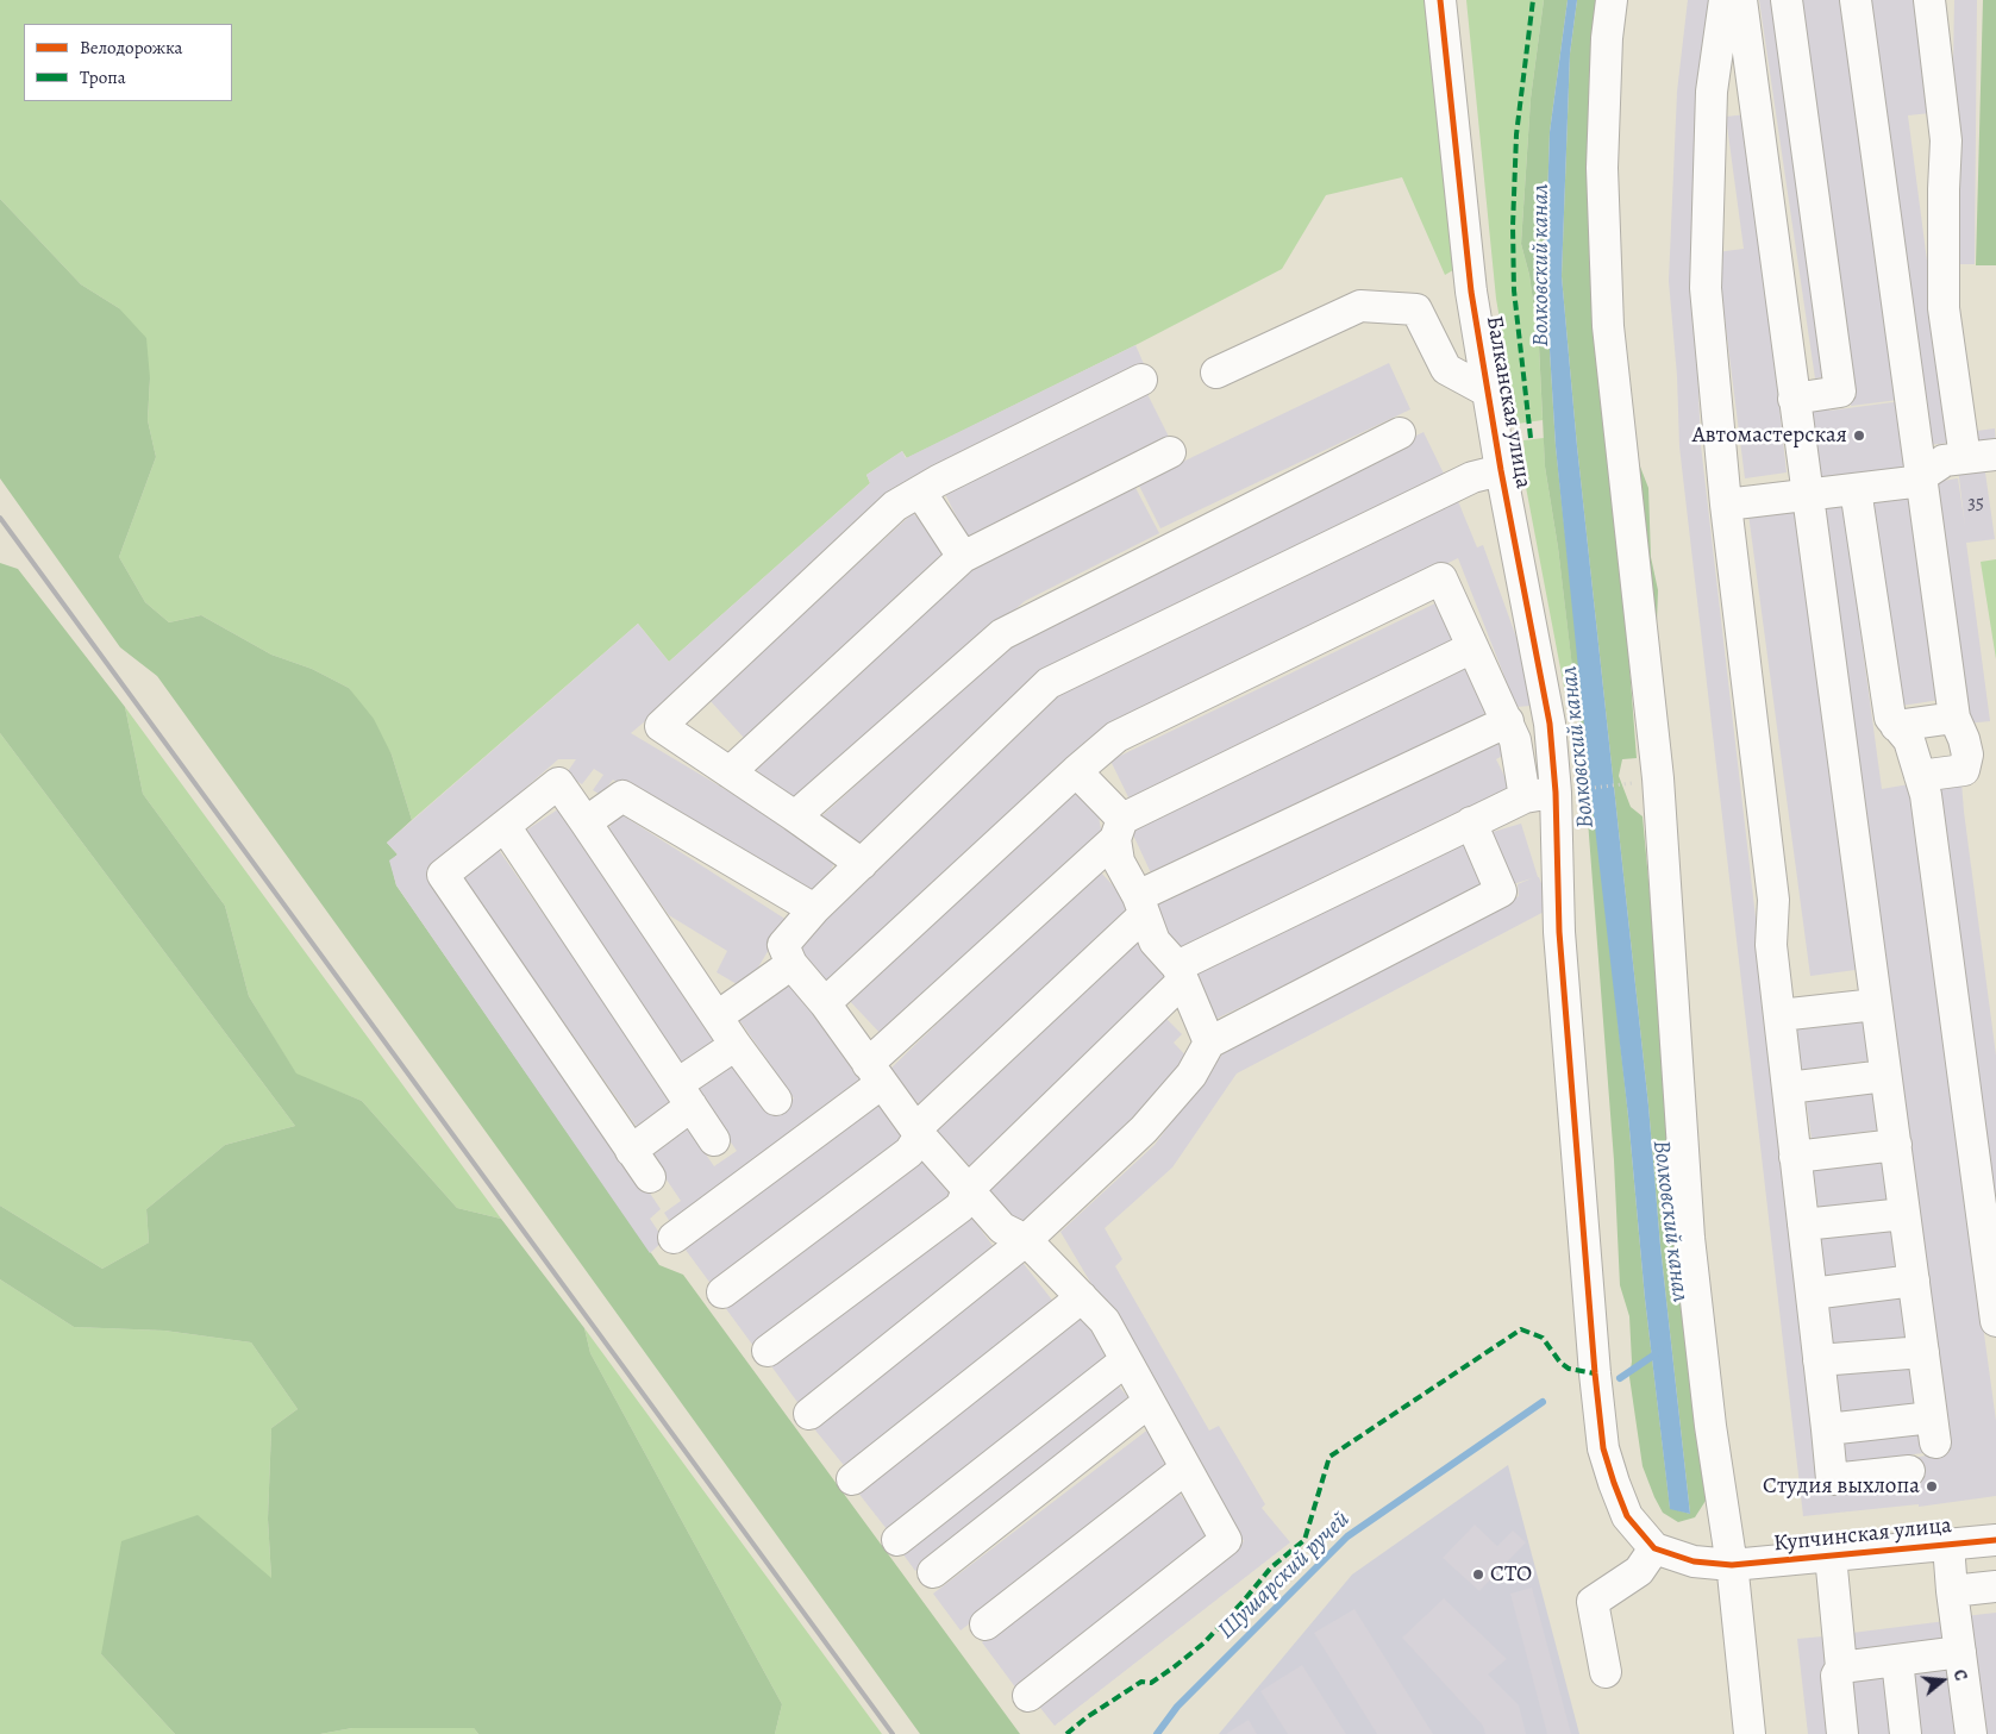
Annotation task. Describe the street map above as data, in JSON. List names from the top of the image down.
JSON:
{
  "streets": {
    "street": ["Балканская улица", "Купчинская улица"]
  },
  "crossings": [
    ["Балканская улица", "Купчинская улица"]
  ],
  "water": ["Волковский канал", "Шушарский ручей"],
  "places": ["Автомастерская", "Студия выхлопа", "СТО"],
  "house_numbers": ["35"],
  "legend": ["Велодорожка", "Тропа"],
  "north": "right"
}
